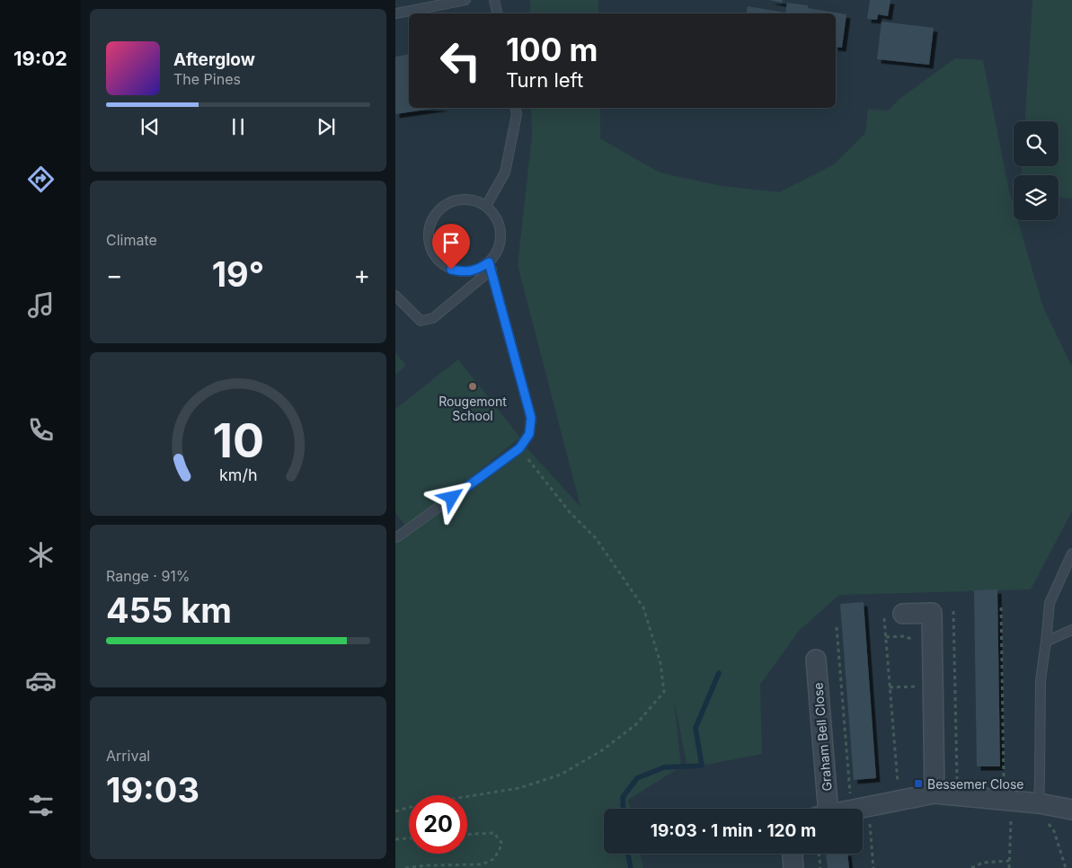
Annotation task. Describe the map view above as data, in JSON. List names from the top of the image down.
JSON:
{
  "streets": {
    "street": ["Graham Bell Close"]
  },
  "places": {
    "other": ["Rougemont School"],
    "transit": ["Bessemer Close"]
  },
  "page": {
    "tabs": "19:02",
    "turn": ["100 m", "Turn left"],
    "song": ["Afterglow", "The Pines"],
    "tile": [
      "Climate",
      ["Range · 91%", "455 km"],
      ["Arrival", "19:03"]
    ],
    "heat": ["−", "19°", "+"],
    "limit": "20",
    "trip": "19:03 · 1 min · 120 m",
    "gauge": ["10", "km/h"]
  }
}
